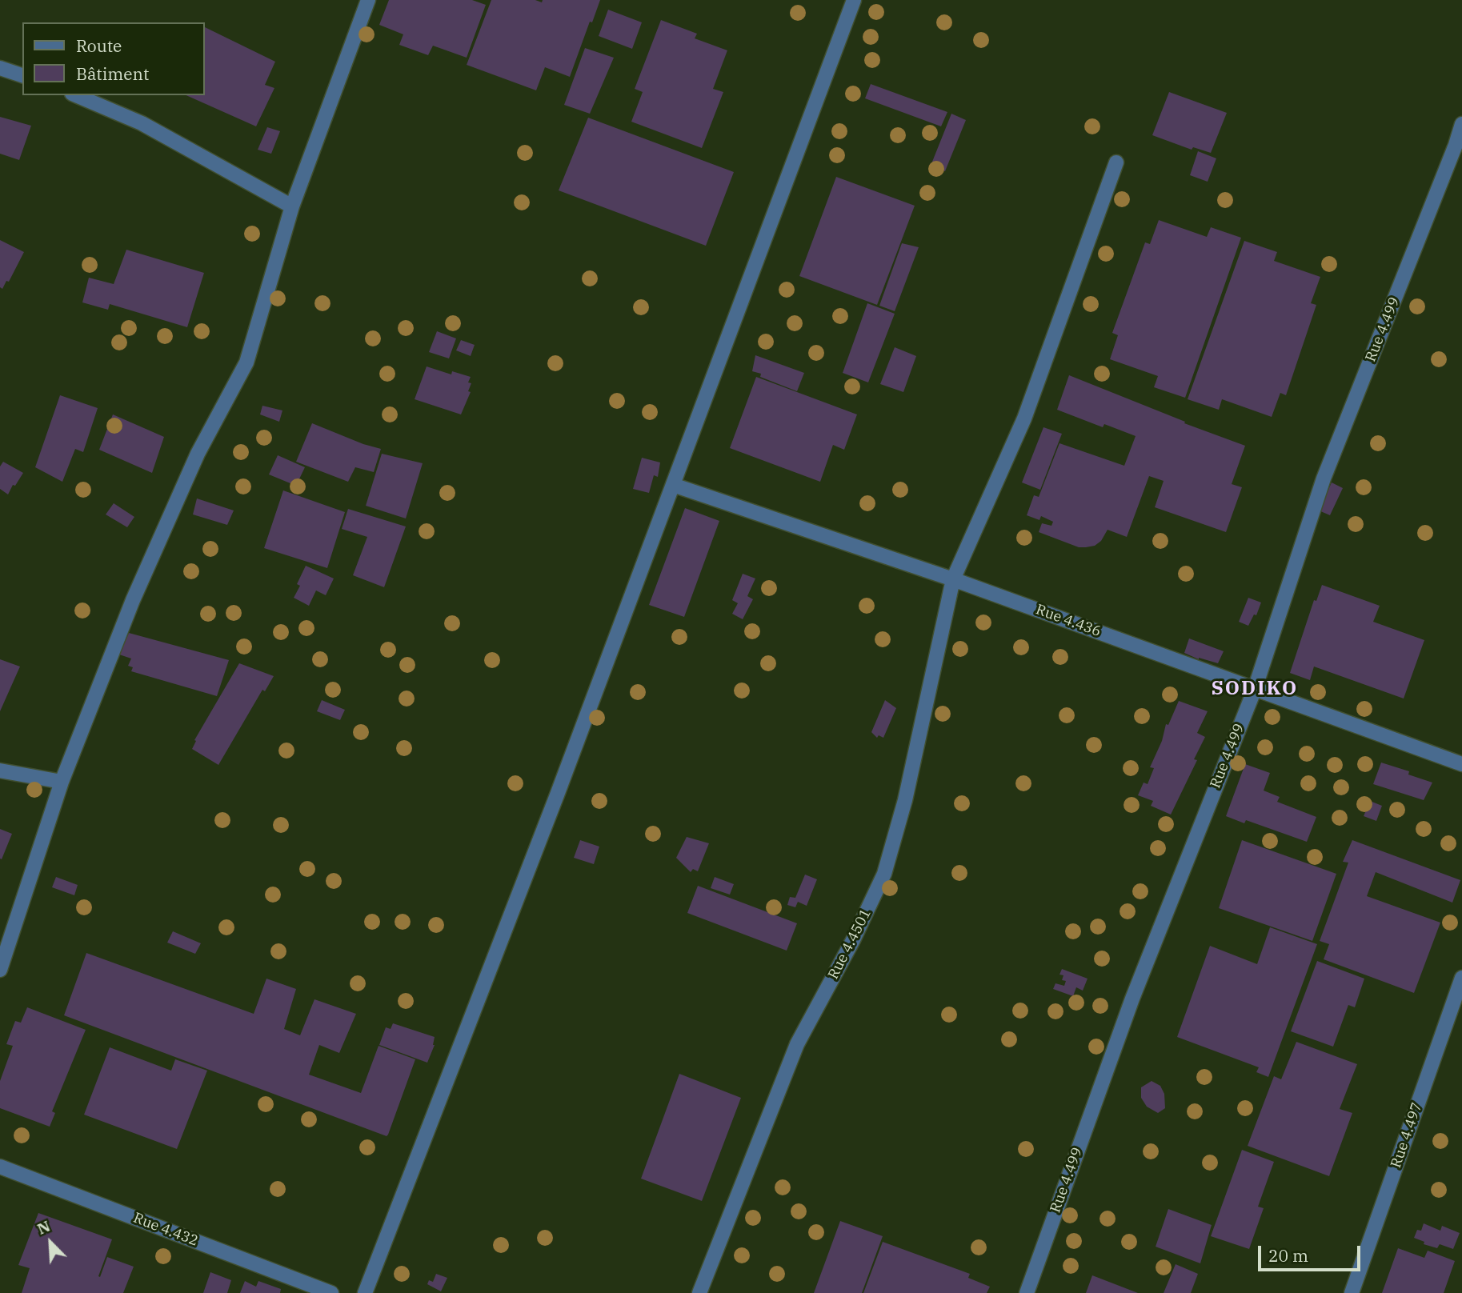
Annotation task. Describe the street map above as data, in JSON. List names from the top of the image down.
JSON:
{
  "streets": {
    "street": [
      "Rue 4.499",
      "Rue 4.436",
      "Rue 4.4501",
      "Rue 4.497",
      "Rue 4.432"
    ]
  },
  "crossings": [
    ["Rue 4.499", "Rue 4.436"],
    ["Rue 4.436", "Rue 4.4501"]
  ],
  "districts": ["SODIKO"],
  "legend": ["Route", "Bâtiment"],
  "scale_bar": "20 m",
  "north": "top left"
}
